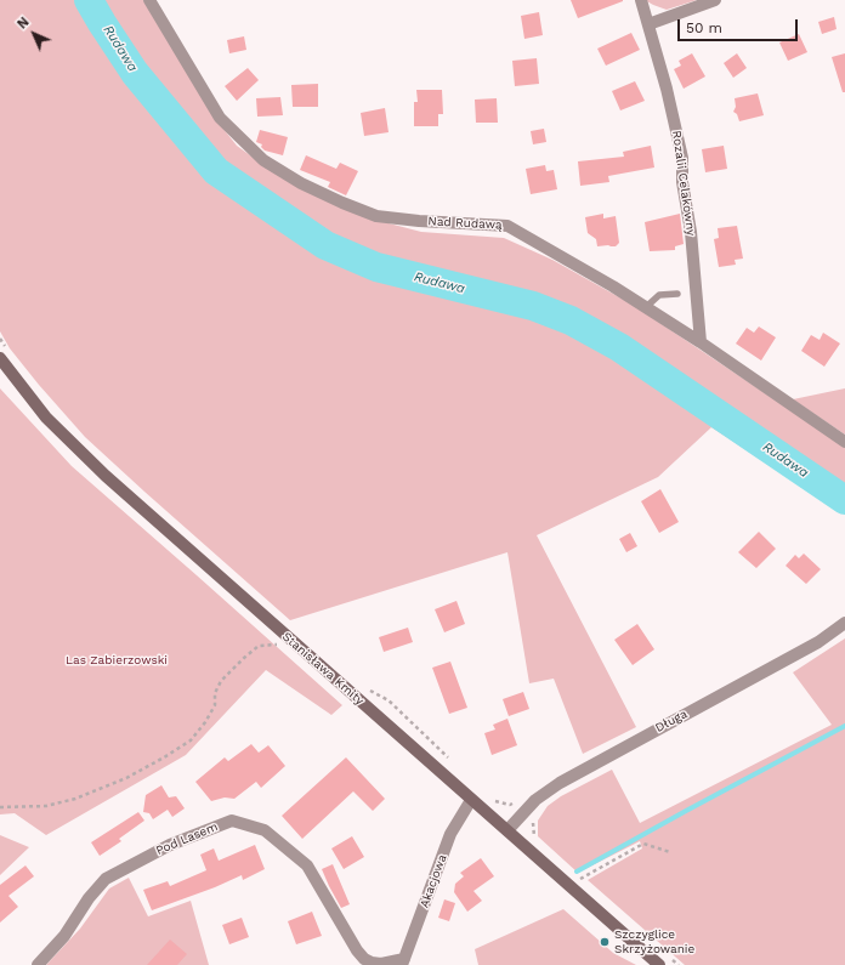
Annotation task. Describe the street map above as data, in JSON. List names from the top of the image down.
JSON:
{
  "streets": {
    "main road": ["Stanisława Kmity"],
    "street": [
      "Rozalii Celakówny",
      "Nad Rudawą",
      "Długa",
      "Pod Lasem",
      "Akacjowa"
    ]
  },
  "crossings": [
    ["Rozalii Celakówny", "Nad Rudawą"],
    ["Stanisława Kmity", "Długa"],
    ["Stanisława Kmity", "Akacjowa"],
    ["Pod Lasem", "Akacjowa"]
  ],
  "water": ["Rudawa"],
  "parks": ["Las Zabierzowski"],
  "places": ["Szczyglice Skrzyżowanie"],
  "scale_bar": "50 m",
  "north": "top left"
}
